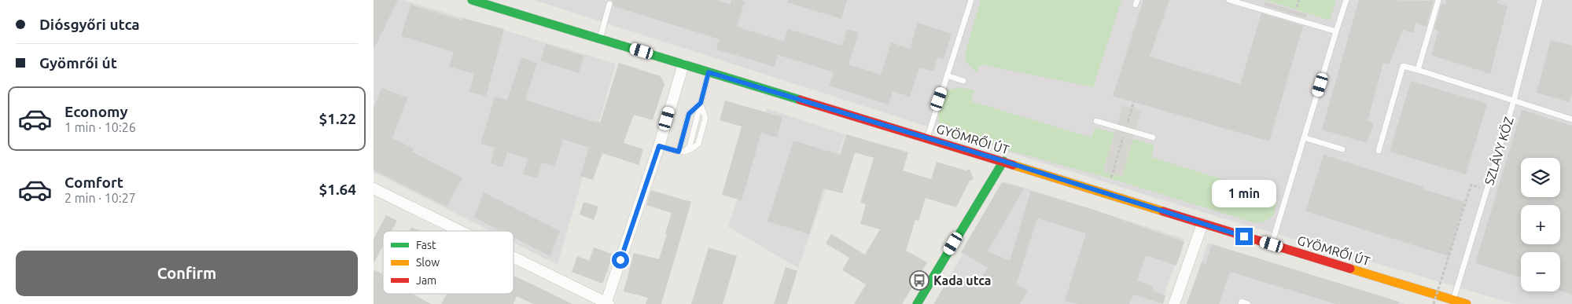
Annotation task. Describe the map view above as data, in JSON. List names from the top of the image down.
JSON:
{
  "streets": {
    "street": ["GYÖMRŐI ÚT"],
    "lane": ["SZLÁVY KÖZ"]
  },
  "crossings": [
    ["GYÖMRŐI ÚT", "SZLÁVY KÖZ"]
  ],
  "places": {
    "bus stop": ["Kada utca"]
  },
  "legend": ["Fast", "Slow", "Jam"],
  "page": {
    "banner": ["Diósgyőri utca", "Gyömrői út"],
    "list": [
      {
        "name": "Economy",
        "note": "1 min · 10:26",
        "value": "$1.22"
      },
      {
        "name": "Comfort",
        "note": "2 min · 10:27",
        "value": "$1.64"
      }
    ],
    "map_buttons": ["+", "−"],
    "bubble": "1 min",
    "buttons": "Confirm"
  }
}
